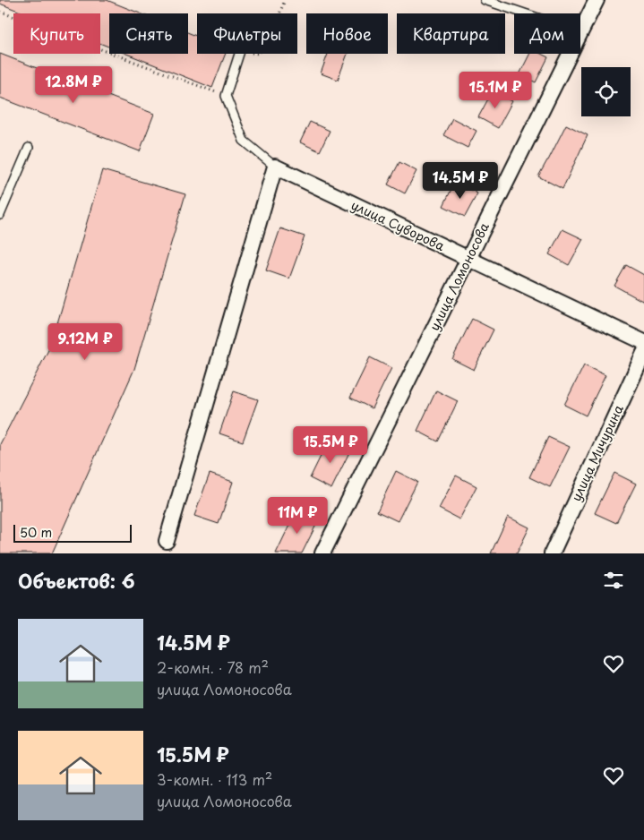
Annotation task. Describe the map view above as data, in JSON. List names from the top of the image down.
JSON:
{
  "streets": {
    "street": ["улица Суворова", "улица Ломоносова", "улица Мичурина"]
  },
  "crossings": [
    ["улица Суворова", "улица Ломоносова"]
  ],
  "scale_bar": "50 m",
  "page": {
    "chip": [
      "Купить",
      "Снять",
      "Фильтры",
      "Новое",
      "Квартира",
      "Дом"
    ],
    "price": [
      "12.8M ₽",
      "15.1M ₽",
      "14.5M ₽",
      "9.12M ₽",
      "15.5M ₽",
      "11M ₽"
    ],
    "scale": "50 m",
    "heading": "Объектов: 6",
    "list": [
      {
        "name": "14.5M ₽",
        "note": "2-комн. · 78 m² · улица Ломоносова"
      },
      {
        "name": "15.5M ₽",
        "note": "3-комн. · 113 m² · улица Ломоносова"
      }
    ]
  }
}
